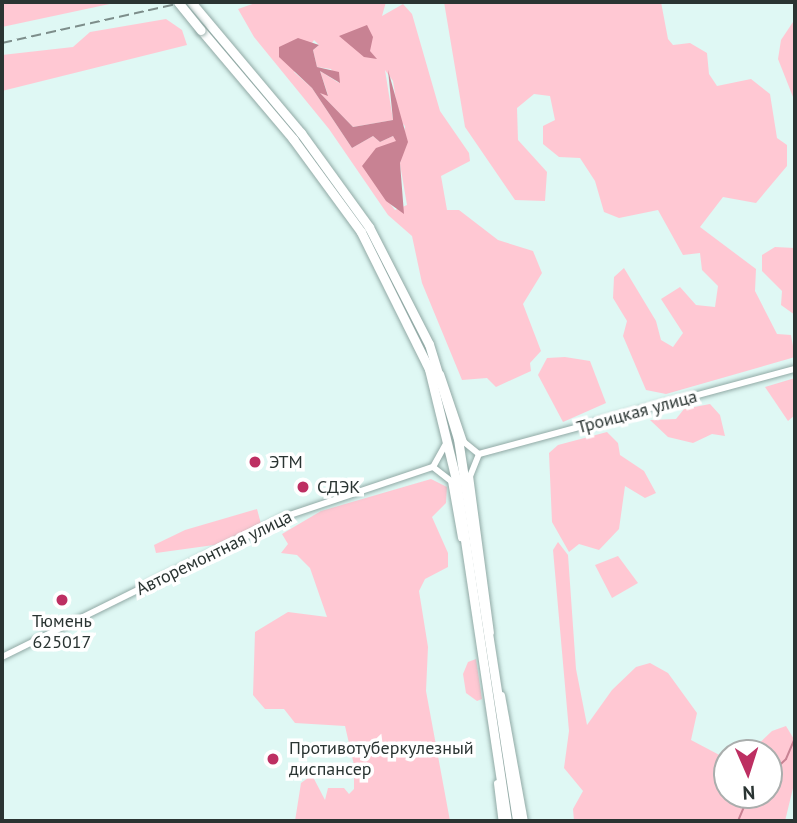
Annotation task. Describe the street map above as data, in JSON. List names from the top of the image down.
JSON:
{
  "streets": {
    "street": ["Троицкая улица", "Авторемонтная улица"]
  },
  "places": [
    "ЭТМ",
    "СДЭК",
    "Тюмень 625017",
    "Противотуберкулезный диспансер"
  ],
  "north": "bottom"
}
